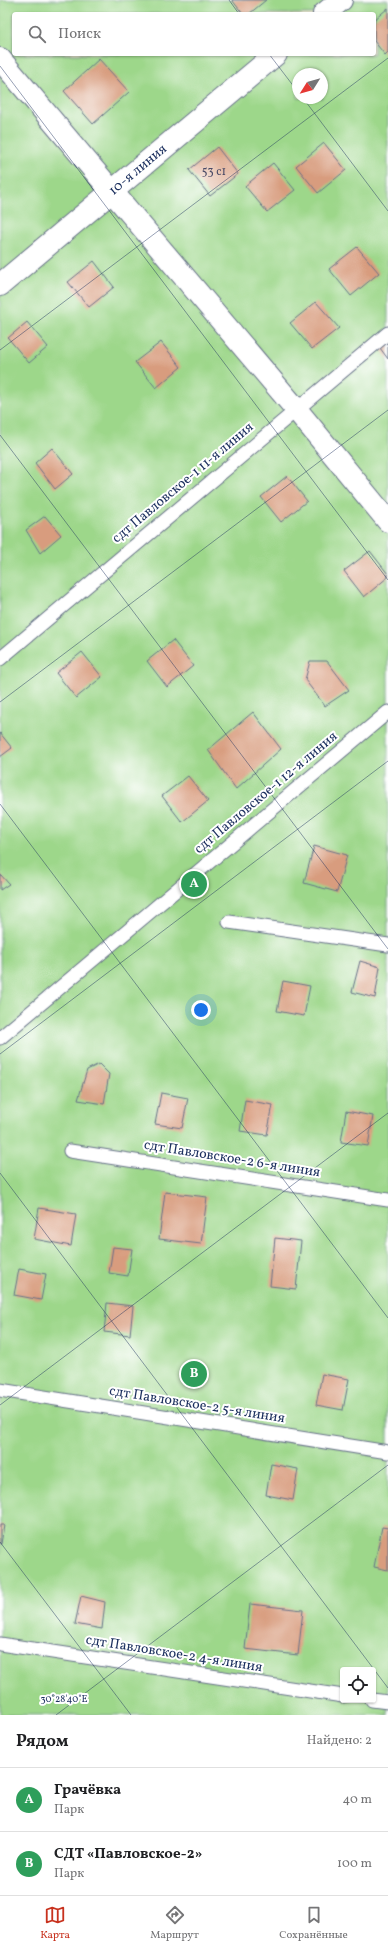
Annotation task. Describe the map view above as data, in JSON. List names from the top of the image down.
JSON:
{
  "streets": {
    "street": ["10-я линия"],
    "lane": [
      "сдт Павловское-1 11-я линия",
      "сдт Павловское-1 12-я линия",
      "сдт Павловское-2 6-я линия",
      "сдт Павловское-2 5-я линия",
      "сдт Павловское-2 4-я линия"
    ]
  },
  "house_numbers": ["53 с1"],
  "north": "bottom left",
  "page": {
    "search": "Поиск",
    "pins": ["A", "B"],
    "heading": ["Рядом", "Найдено: 2"],
    "list": [
      {
        "mark": "A",
        "name": "Грачёвка",
        "note": "Парк",
        "value": "40 m"
      },
      {
        "mark": "B",
        "name": "СДТ «Павловское-2»",
        "note": "Парк",
        "value": "100 m"
      }
    ],
    "nav": ["Карта", "Маршрут", "Сохранённые"]
  },
  "coordinates": ["30°28'40\"E"]
}
